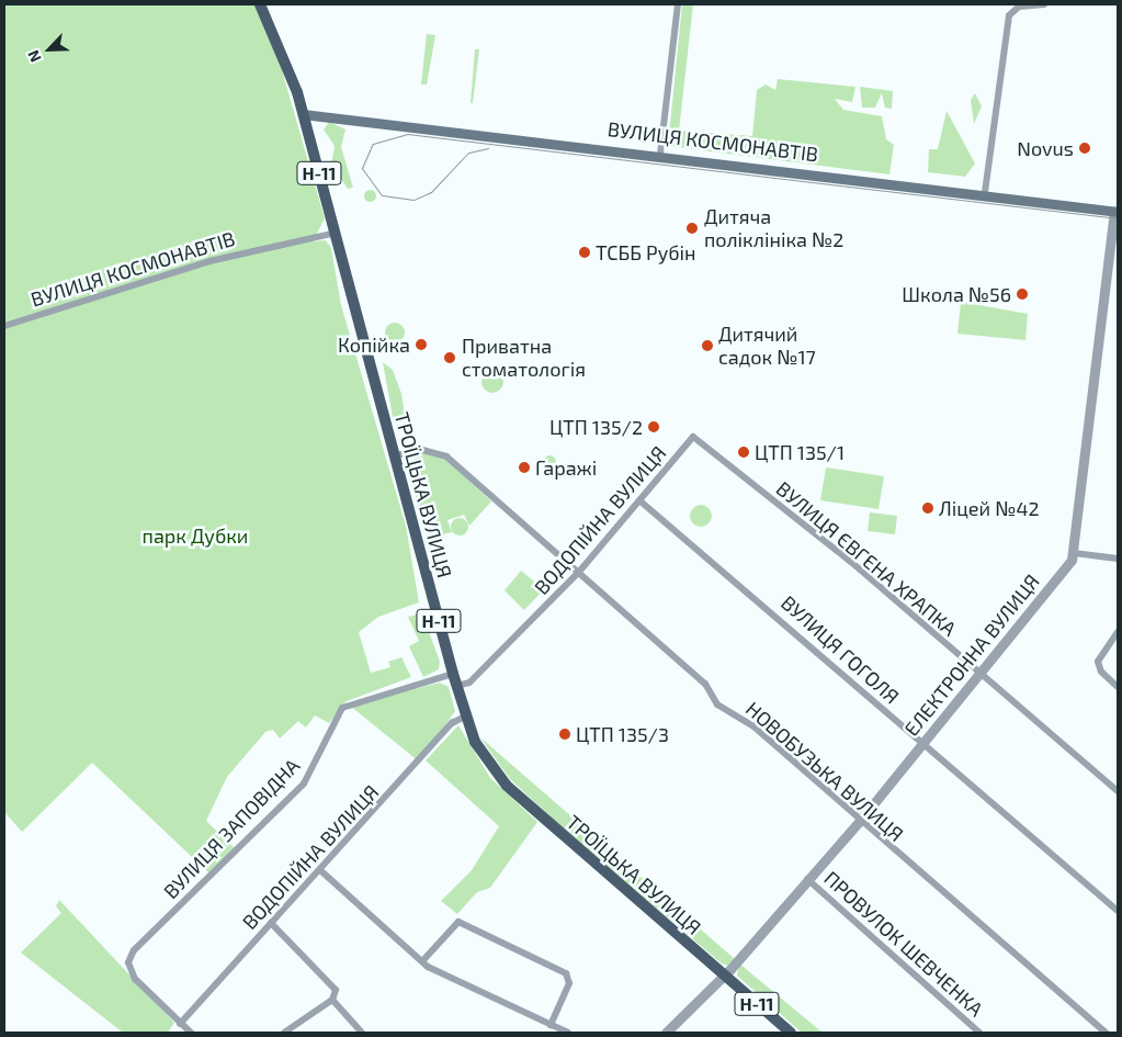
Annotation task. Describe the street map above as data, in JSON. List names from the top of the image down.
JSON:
{
  "streets": {
    "main road": ["ВУЛИЦЯ КОСМОНАВТІВ", "Н-11", "ТРОЇЦЬКА ВУЛИЦЯ"],
    "street": [
      "ВОДОПІЙНА ВУЛИЦЯ",
      "ВУЛИЦЯ ЄВГЕНА ХРАПКА",
      "ВУЛИЦЯ ГОГОЛЯ",
      "ЕЛЕКТРОННА ВУЛИЦЯ",
      "НОВОБУЗЬКА ВУЛИЦЯ",
      "ВУЛИЦЯ ЗАПОВІДНА",
      "ПРОВУЛОК ШЕВЧЕНКА"
    ]
  },
  "crossings": [
    ["ВУЛИЦЯ КОСМОНАВТІВ", "ТРОЇЦЬКА ВУЛИЦЯ"],
    ["ТРОЇЦЬКА ВУЛИЦЯ", "ВОДОПІЙНА ВУЛИЦЯ"],
    ["ТРОЇЦЬКА ВУЛИЦЯ", "ЕЛЕКТРОННА ВУЛИЦЯ"],
    ["ТРОЇЦЬКА ВУЛИЦЯ", "НОВОБУЗЬКА ВУЛИЦЯ"],
    ["ТРОЇЦЬКА ВУЛИЦЯ", "ВУЛИЦЯ ЗАПОВІДНА"],
    ["ВОДОПІЙНА ВУЛИЦЯ", "ВУЛИЦЯ ЄВГЕНА ХРАПКА"],
    ["ВОДОПІЙНА ВУЛИЦЯ", "ВУЛИЦЯ ГОГОЛЯ"],
    ["ВОДОПІЙНА ВУЛИЦЯ", "НОВОБУЗЬКА ВУЛИЦЯ"],
    ["ВОДОПІЙНА ВУЛИЦЯ", "ВУЛИЦЯ ЗАПОВІДНА"],
    ["ВУЛИЦЯ ЄВГЕНА ХРАПКА", "ЕЛЕКТРОННА ВУЛИЦЯ"],
    ["ВУЛИЦЯ ГОГОЛЯ", "ЕЛЕКТРОННА ВУЛИЦЯ"],
    ["ЕЛЕКТРОННА ВУЛИЦЯ", "НОВОБУЗЬКА ВУЛИЦЯ"],
    ["ЕЛЕКТРОННА ВУЛИЦЯ", "ПРОВУЛОК ШЕВЧЕНКА"]
  ],
  "parks": ["парк Дубки"],
  "places": [
    "Novus",
    "Дитяча поліклініка №2",
    "ТСББ Рубін",
    "Школа №56",
    "Копійка",
    "Дитячий садок №17",
    "Приватна стоматологія",
    "ЦТП 135/2",
    "ЦТП 135/1",
    "Гаражі",
    "Ліцей №42",
    "ЦТП 135/3"
  ],
  "north": "bottom left"
}
